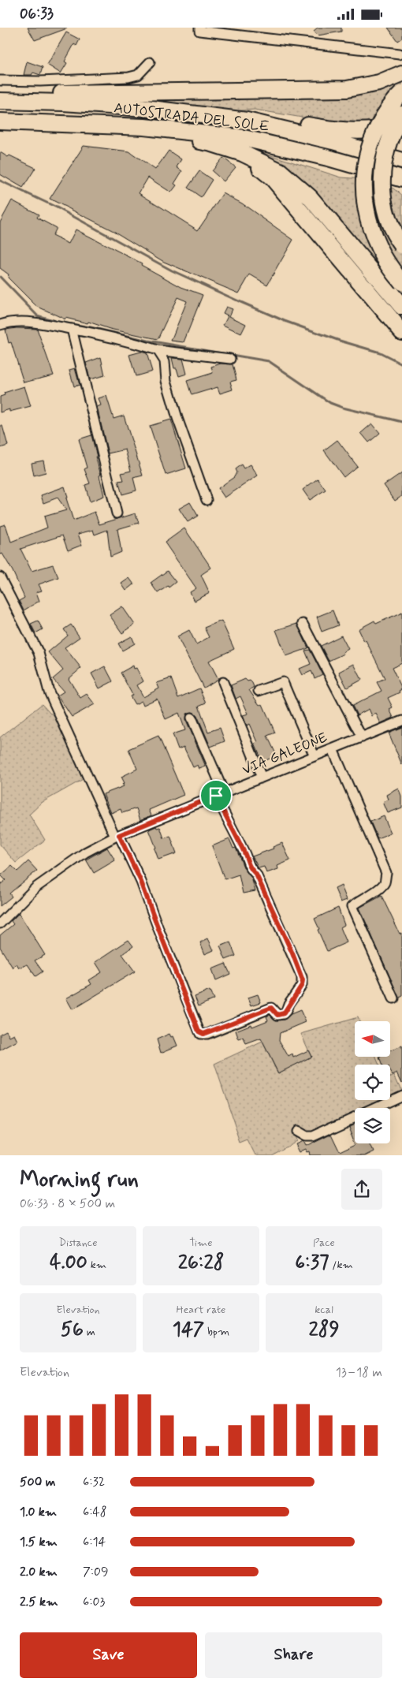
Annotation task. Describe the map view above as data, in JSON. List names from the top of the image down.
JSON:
{
  "streets": {
    "highway": ["AUTOSTRADA DEL SOLE"],
    "street": ["VIA GALEONE"]
  },
  "north": "left",
  "page": {
    "status": "06:33",
    "heading": ["Morning run", "06:33 · 8 × 500 m"],
    "stats": [
      ["Distance", "4.00 km"],
      ["Time", "26:28"],
      ["Pace", "6:37 /km"],
      ["Elevation", "56 m"],
      ["Heart rate", "147 bpm"],
      ["kcal", "289"]
    ],
    "chart": ["Elevation", "13–18 m"],
    "list": [
      {
        "name": "500 m",
        "note": "6:32"
      },
      {
        "name": "1.0 km",
        "note": "6:48"
      },
      {
        "name": "1.5 km",
        "note": "6:14"
      },
      {
        "name": "2.0 km",
        "note": "7:09"
      },
      {
        "name": "2.5 km",
        "note": "6:03"
      }
    ],
    "buttons": ["Save", "Share"]
  }
}
